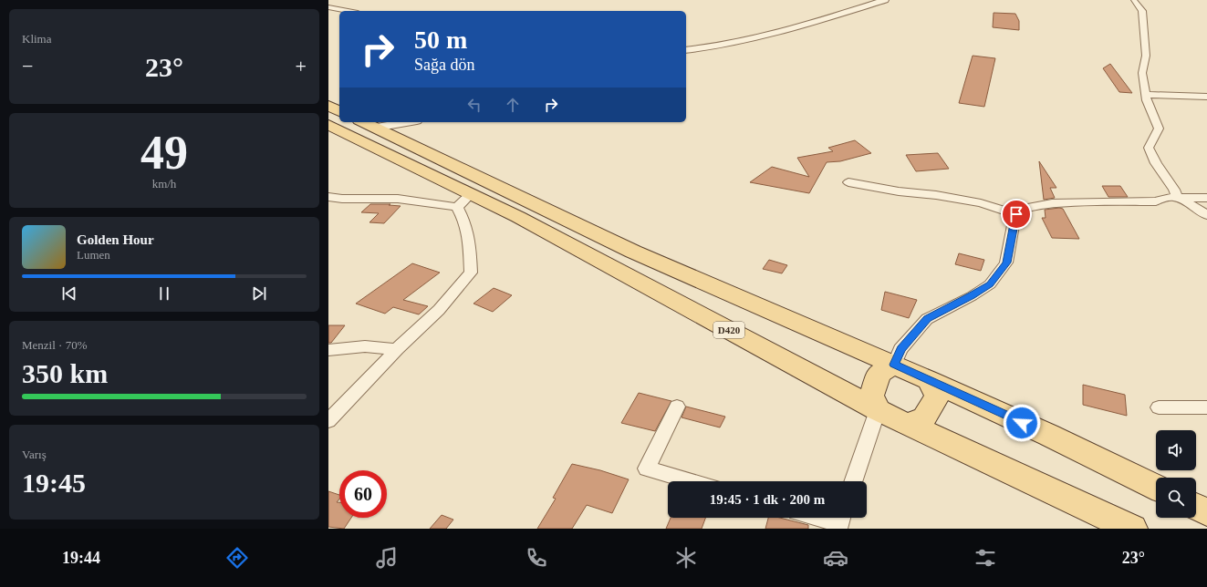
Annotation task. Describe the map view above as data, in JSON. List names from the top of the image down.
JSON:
{
  "streets": {
    "main road": ["D420"]
  },
  "page": {
    "tile": [
      "Klima",
      ["49", "km/h"],
      ["Menzil · 70%", "350 km"],
      ["Varış", "19:45"]
    ],
    "turn": ["50 m", "Sağa dön"],
    "heat": ["−", "23°", "+"],
    "song": ["Golden Hour", "Lumen"],
    "limit": "60",
    "trip": "19:45 · 1 dk · 200 m",
    "tabs": ["19:44", "23°"]
  }
}
